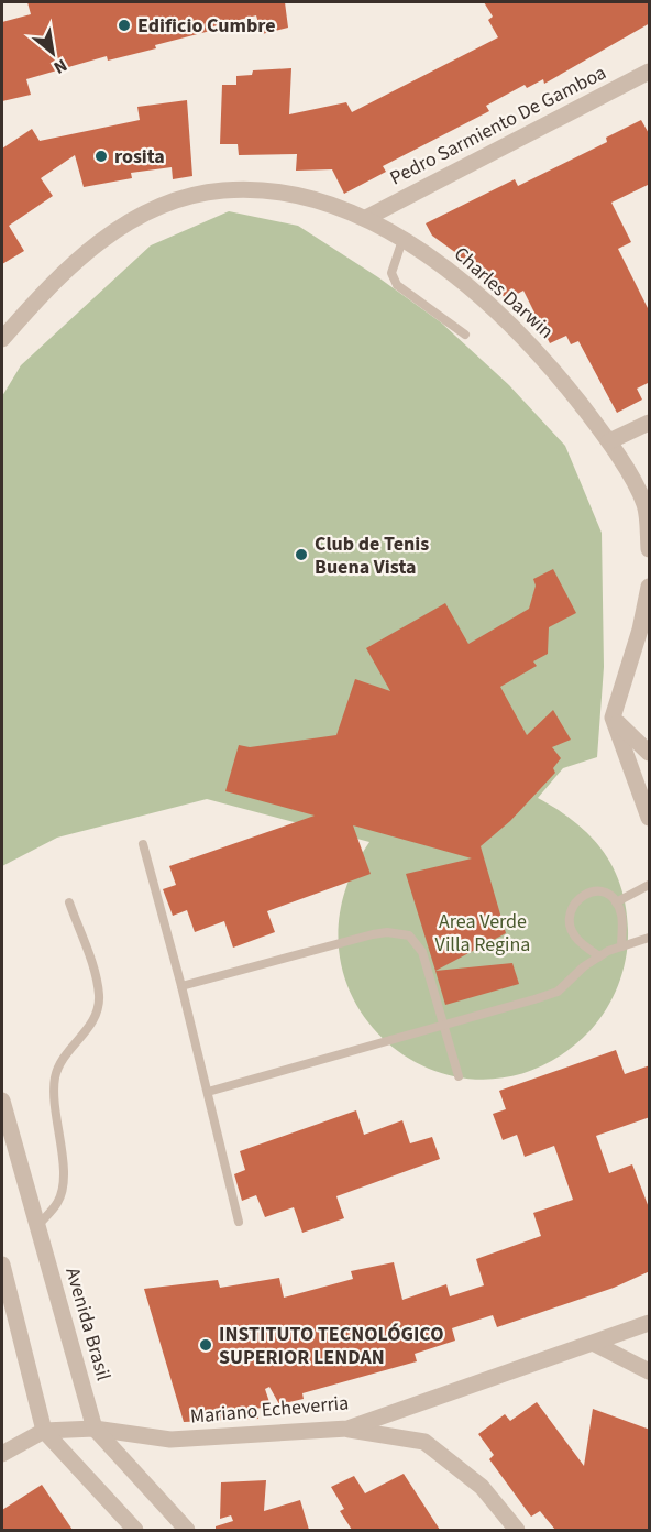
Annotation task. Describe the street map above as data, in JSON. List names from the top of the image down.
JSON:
{
  "streets": {
    "street": [
      "Pedro Sarmiento De Gamboa",
      "Charles Darwin",
      "Avenida Brasil",
      "Mariano Echeverria"
    ]
  },
  "crossings": [
    ["Pedro Sarmiento De Gamboa", "Charles Darwin"],
    ["Avenida Brasil", "Mariano Echeverria"]
  ],
  "parks": ["Area Verde Villa Regina"],
  "places": [
    "Edificio Cumbre",
    "rosita",
    "Club de Tenis Buena Vista",
    "INSTITUTO TECNOLÓGICO SUPERIOR LENDAN"
  ],
  "north": "bottom right"
}
